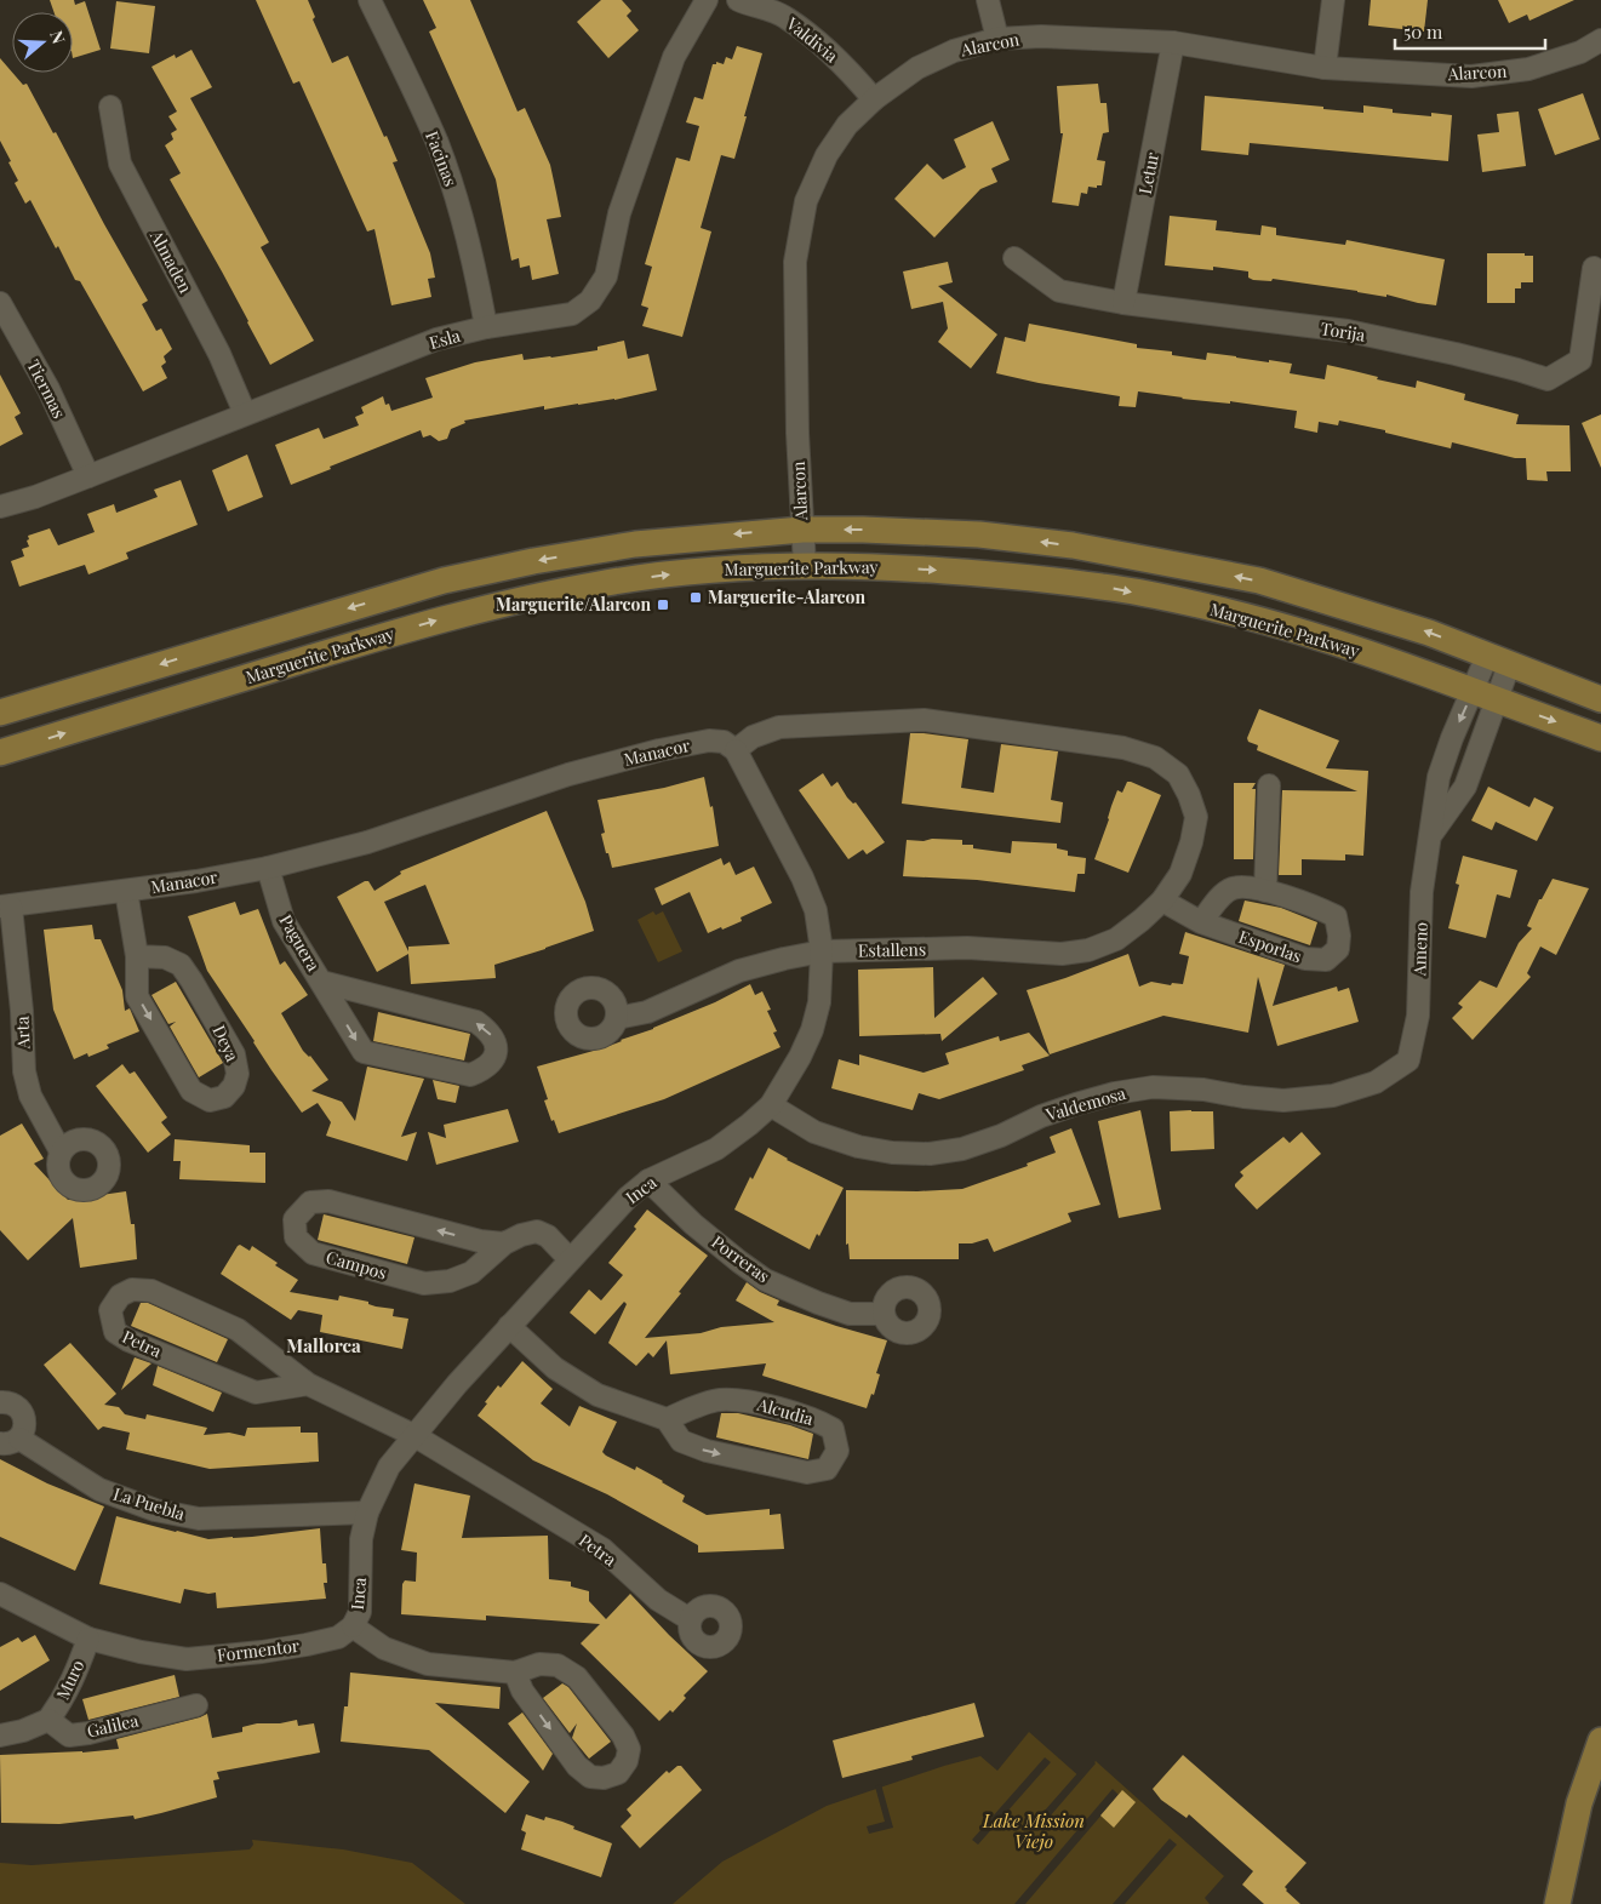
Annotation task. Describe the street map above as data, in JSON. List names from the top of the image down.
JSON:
{
  "streets": {
    "main road": ["Marguerite Parkway"],
    "street": [
      "Valdivia",
      "Alarcon",
      "Facinas",
      "Letur",
      "Almaden",
      "Torija",
      "Esla",
      "Tiermas",
      "Manacor",
      "Paguera",
      "Esporlas",
      "Ameno",
      "Estallens",
      "Arta",
      "Deya",
      "Valdemosa",
      "Inca",
      "Porreras",
      "Campos",
      "Petra",
      "Alcudia",
      "La Puebla",
      "Formentor",
      "Muro",
      "Galilea"
    ]
  },
  "crossings": [
    ["Valdivia", "Alarcon"],
    ["Alarcon", "Letur"],
    ["Alarcon", "Marguerite Parkway"],
    ["Facinas", "Esla"],
    ["Letur", "Torija"],
    ["Almaden", "Esla"],
    ["Esla", "Tiermas"],
    ["Marguerite Parkway", "Ameno"],
    ["Manacor", "Paguera"],
    ["Manacor", "Arta"],
    ["Manacor", "Deya"],
    ["Manacor", "Inca"],
    ["Esporlas", "Estallens"],
    ["Ameno", "Valdemosa"],
    ["Estallens", "Inca"],
    ["Valdemosa", "Inca"],
    ["Inca", "Porreras"],
    ["Inca", "Campos"],
    ["Inca", "Petra"],
    ["Inca", "La Puebla"],
    ["Inca", "Formentor"],
    ["Formentor", "Muro"],
    ["Muro", "Galilea"]
  ],
  "districts": ["Mallorca"],
  "water": ["Lake Mission Viejo"],
  "places": {
    "transit": ["Marguerite-Alarcon", "Marguerite/Alarcon"]
  },
  "scale_bar": "50 m",
  "north": "right"
}
